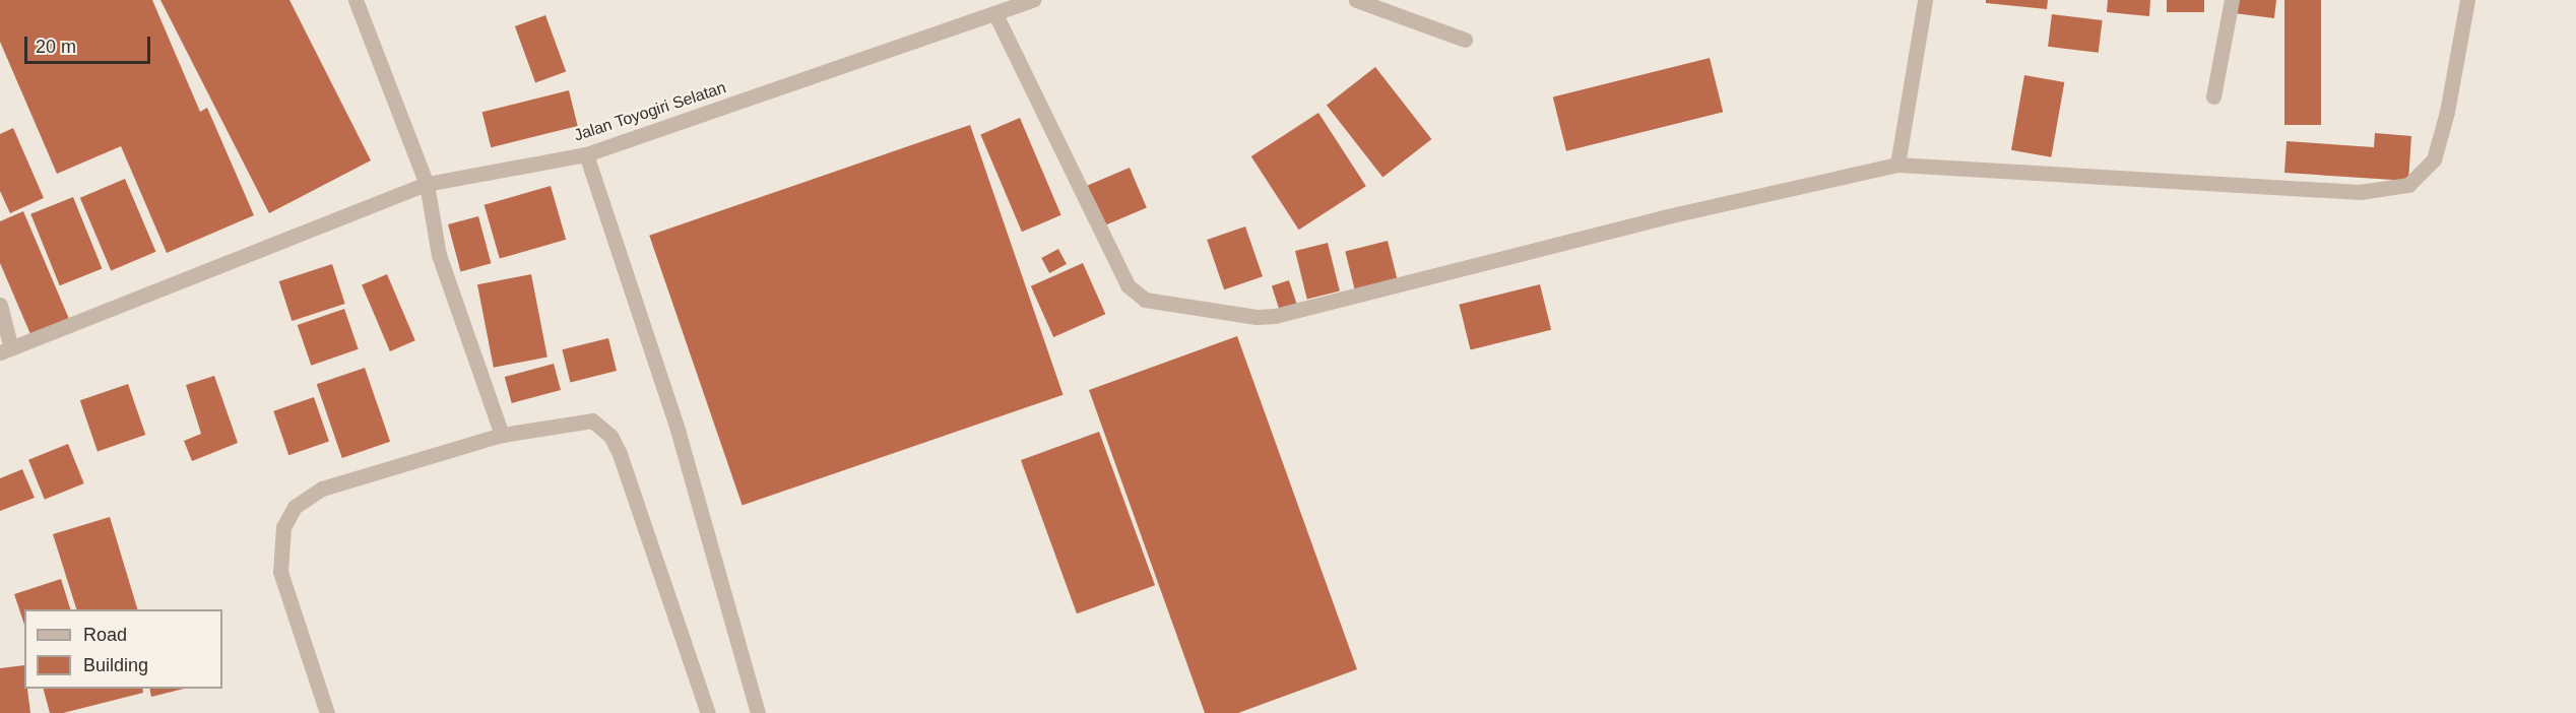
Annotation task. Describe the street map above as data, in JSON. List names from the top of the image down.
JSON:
{
  "streets": {
    "street": ["Jalan Toyogiri Selatan"]
  },
  "legend": ["Road", "Building"],
  "scale_bar": "20 m"
}
